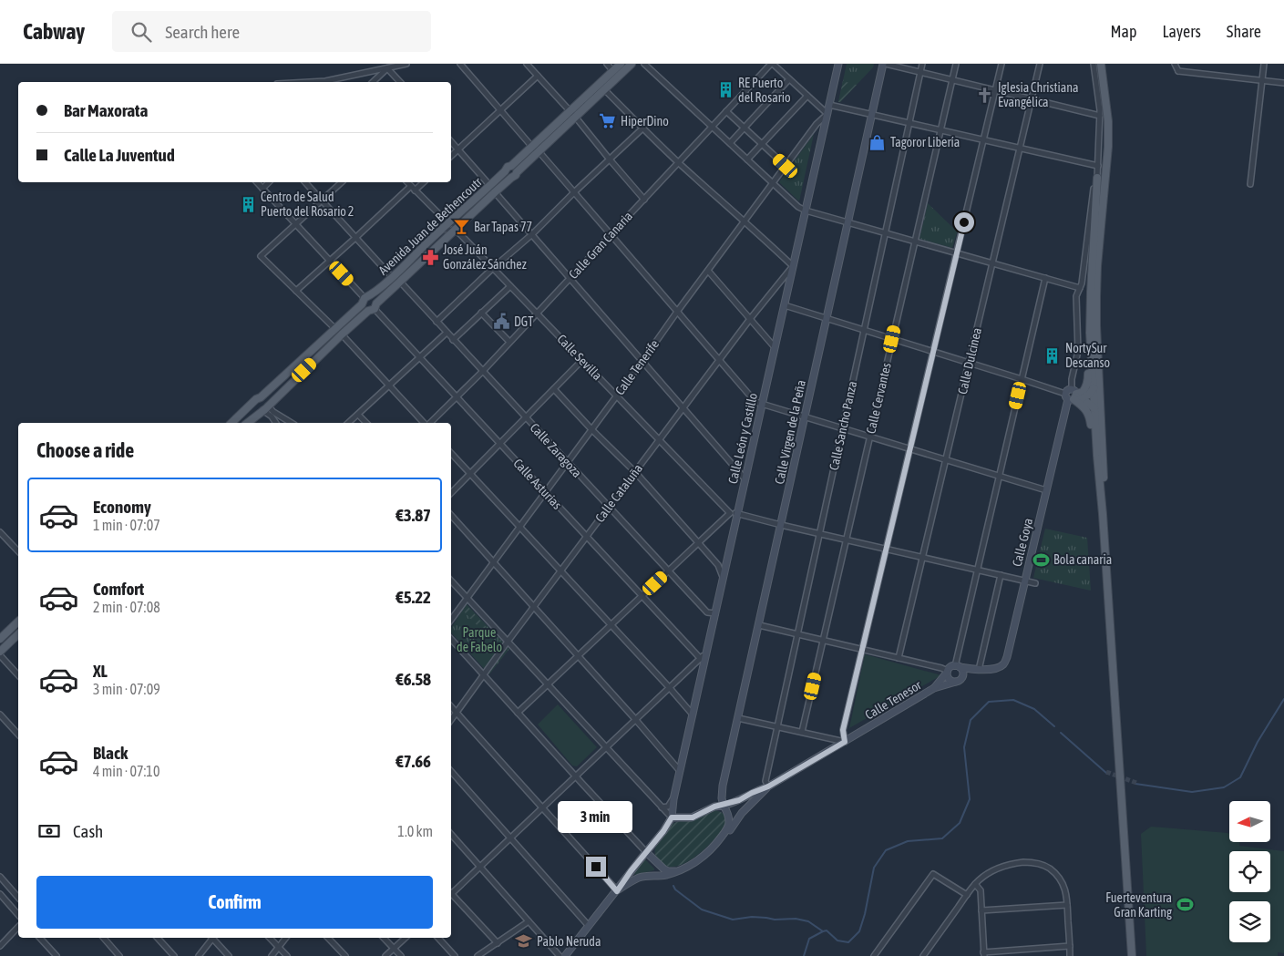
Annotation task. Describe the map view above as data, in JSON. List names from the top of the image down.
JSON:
{
  "streets": {
    "main road": ["Avenida Juan de Bethencoutr"],
    "street": [
      "Calle Gran Canaria",
      "Calle Sevilla",
      "Calle Dulcinea",
      "Calle Tenerife",
      "Calle Cervantes",
      "Calle Sancho Panza",
      "Calle Virgen de la Peña",
      "Calle León y Castillo",
      "Calle Zaragoza",
      "Calle Asturias",
      "Calle Cataluña",
      "Calle Goya",
      "Calle Tenesor"
    ]
  },
  "crossings": [
    ["Avenida Juan de Bethencoutr", "Calle Sevilla"],
    ["Avenida Juan de Bethencoutr", "Calle Zaragoza"],
    ["Avenida Juan de Bethencoutr", "Calle Asturias"],
    ["Calle Gran Canaria", "Calle Sevilla"],
    ["Calle Gran Canaria", "Calle Zaragoza"],
    ["Calle Gran Canaria", "Calle Asturias"],
    ["Calle Sevilla", "Calle Tenerife"],
    ["Calle Sevilla", "Calle León y Castillo"],
    ["Calle Sevilla", "Calle Cataluña"],
    ["Calle Tenerife", "Calle León y Castillo"],
    ["Calle Tenerife", "Calle Zaragoza"],
    ["Calle Tenerife", "Calle Asturias"],
    ["Calle Sancho Panza", "Calle Tenesor"],
    ["Calle Virgen de la Peña", "Calle Tenesor"],
    ["Calle León y Castillo", "Calle Zaragoza"],
    ["Calle León y Castillo", "Calle Cataluña"],
    ["Calle León y Castillo", "Calle Tenesor"],
    ["Calle Zaragoza", "Calle Cataluña"],
    ["Calle Asturias", "Calle Cataluña"],
    ["Calle Goya", "Calle Tenesor"]
  ],
  "parks": ["Parque de Fabelo"],
  "places": {
    "building": ["RE Puerto del Rosario", "Centro de Salud Puerto del Rosario 2", "NortySur Descanso"],
    "church": ["Iglesia Christiana Evangélica"],
    "supermarket": ["HiperDino"],
    "shop": ["Tagoror Libería"],
    "bar": ["Bar Tapas 77"],
    "pharmacy": ["José Juán González Sánchez"],
    "public building": ["DGT"],
    "sports": ["Bola canaria", "Fuerteventura Gran Karting"],
    "school or university": ["Pablo Neruda"]
  },
  "north": "left",
  "page": {
    "header": "Cabway",
    "search": "Search here",
    "nav": ["Map", "Layers", "Share"],
    "banner": ["Bar Maxorata", "Calle La Juventud"],
    "heading": "Choose a ride",
    "list": [
      {
        "name": "Economy",
        "note": "1 min · 07:07",
        "value": "€3.87"
      },
      {
        "name": "Comfort",
        "note": "2 min · 07:08",
        "value": "€5.22"
      },
      {
        "name": "XL",
        "note": "3 min · 07:09",
        "value": "€6.58"
      },
      {
        "name": "Black",
        "note": "4 min · 07:10",
        "value": "€7.66"
      }
    ],
    "bubble": "3 min",
    "pay": ["Cash", "1.0 km"],
    "buttons": "Confirm"
  }
}
